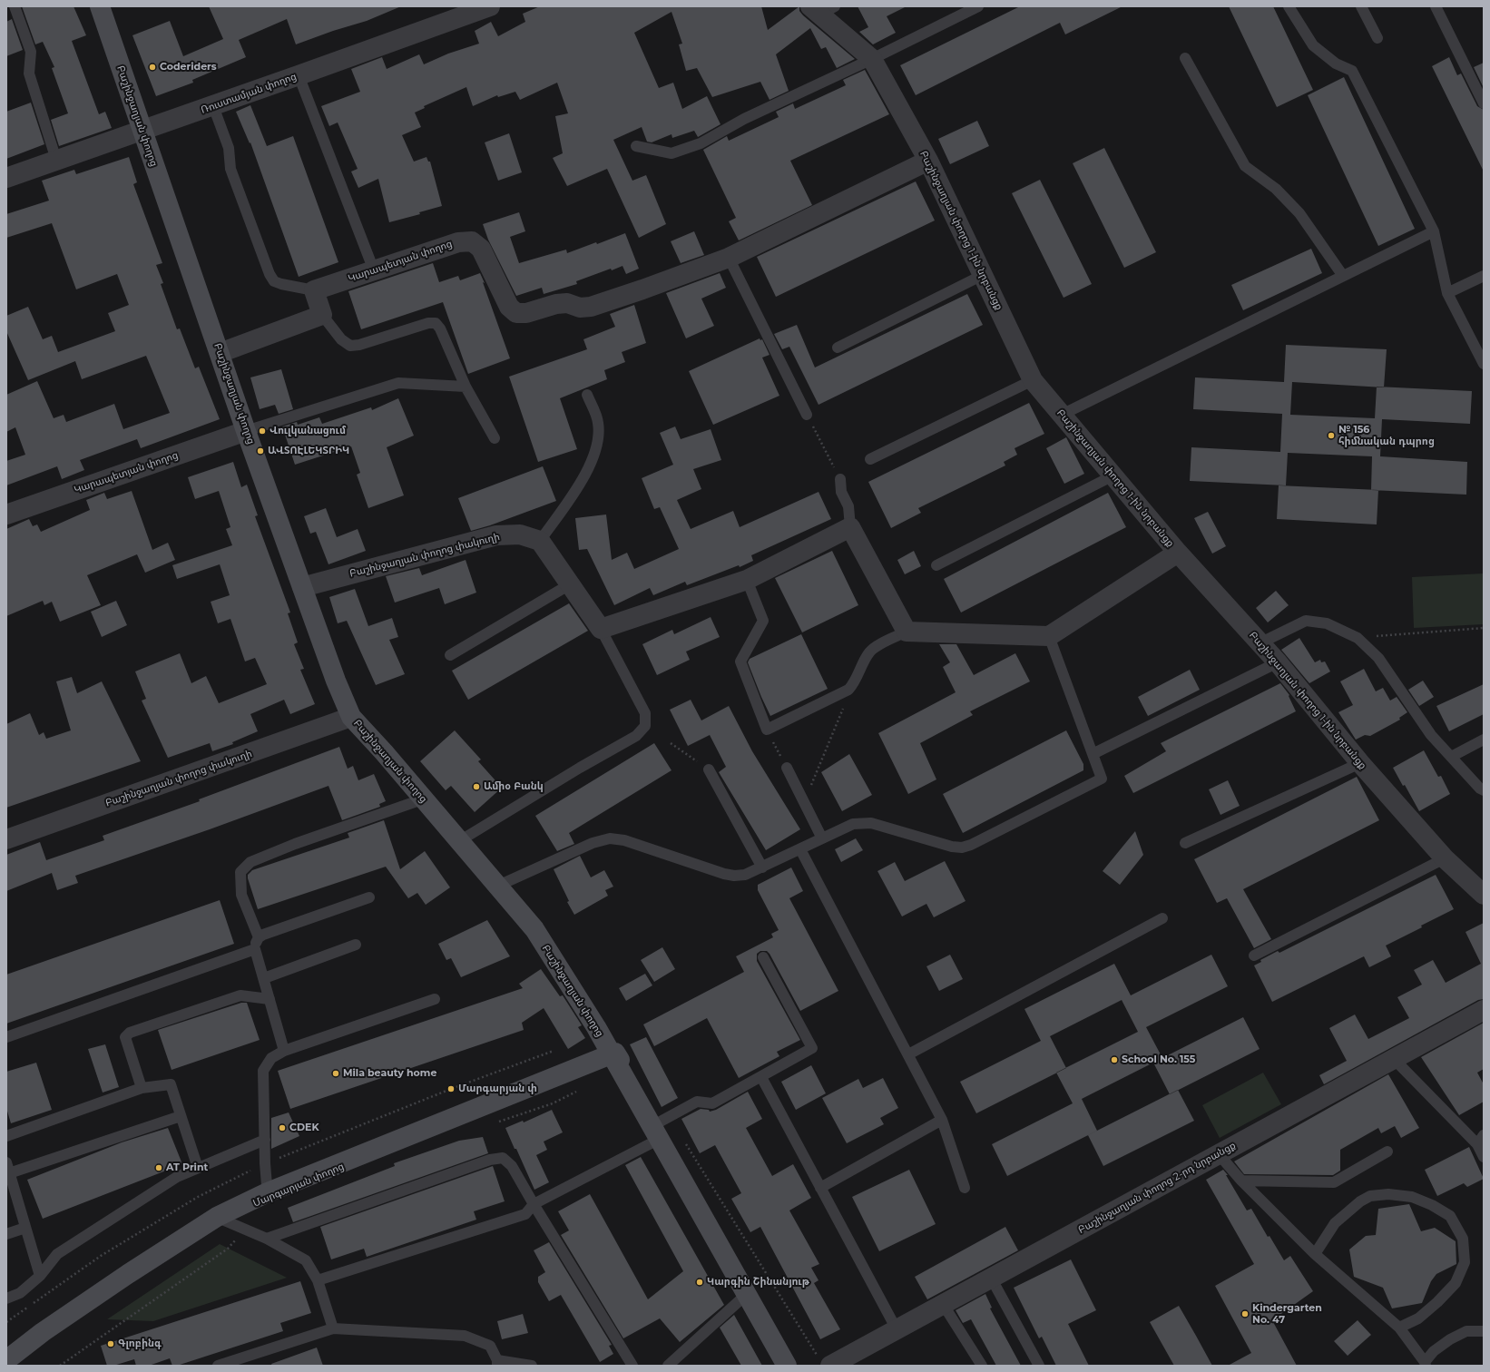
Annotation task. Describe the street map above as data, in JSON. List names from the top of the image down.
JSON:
{
  "streets": {
    "main road": ["Բաշինջաղյան փողոց", "Մարգարյան փողոց"],
    "street": [
      "Ռուստամյան փողոց",
      "Բաշինջաղյան փողոց 1-ին նրբանցք",
      "Կարապետյան փողոց",
      "Բաշինջաղյան փողոց փակուղի",
      "Բաշինջաղյան փողոց 2-րդ նրբանցք"
    ]
  },
  "crossings": [
    ["Ռուստամյան փողոց", "Բաշինջաղյան փողոց"],
    ["Բաշինջաղյան փողոց", "Կարապետյան փողոց"],
    ["Բաշինջաղյան փողոց", "Բաշինջաղյան փողոց փակուղի"],
    ["Բաշինջաղյան փողոց", "Մարգարյան փողոց"],
    ["Բաշինջաղյան փողոց 1-ին նրբանցք", "Կարապետյան փողոց"]
  ],
  "places": [
    "Coderiders",
    "Վուլկանացում",
    "№ 156 հիմնական դպրոց",
    "ԱՎՏՈԷԼԵԿՏՐԻԿ",
    "Ամիօ Բանկ",
    "School No. 155",
    "Mila beauty home",
    "Մարգարյան փ",
    "CDEK",
    "AT Print",
    "Կարգին Շինանյութ",
    "Kindergarten No. 47",
    "Գլոբինգ"
  ]
}
